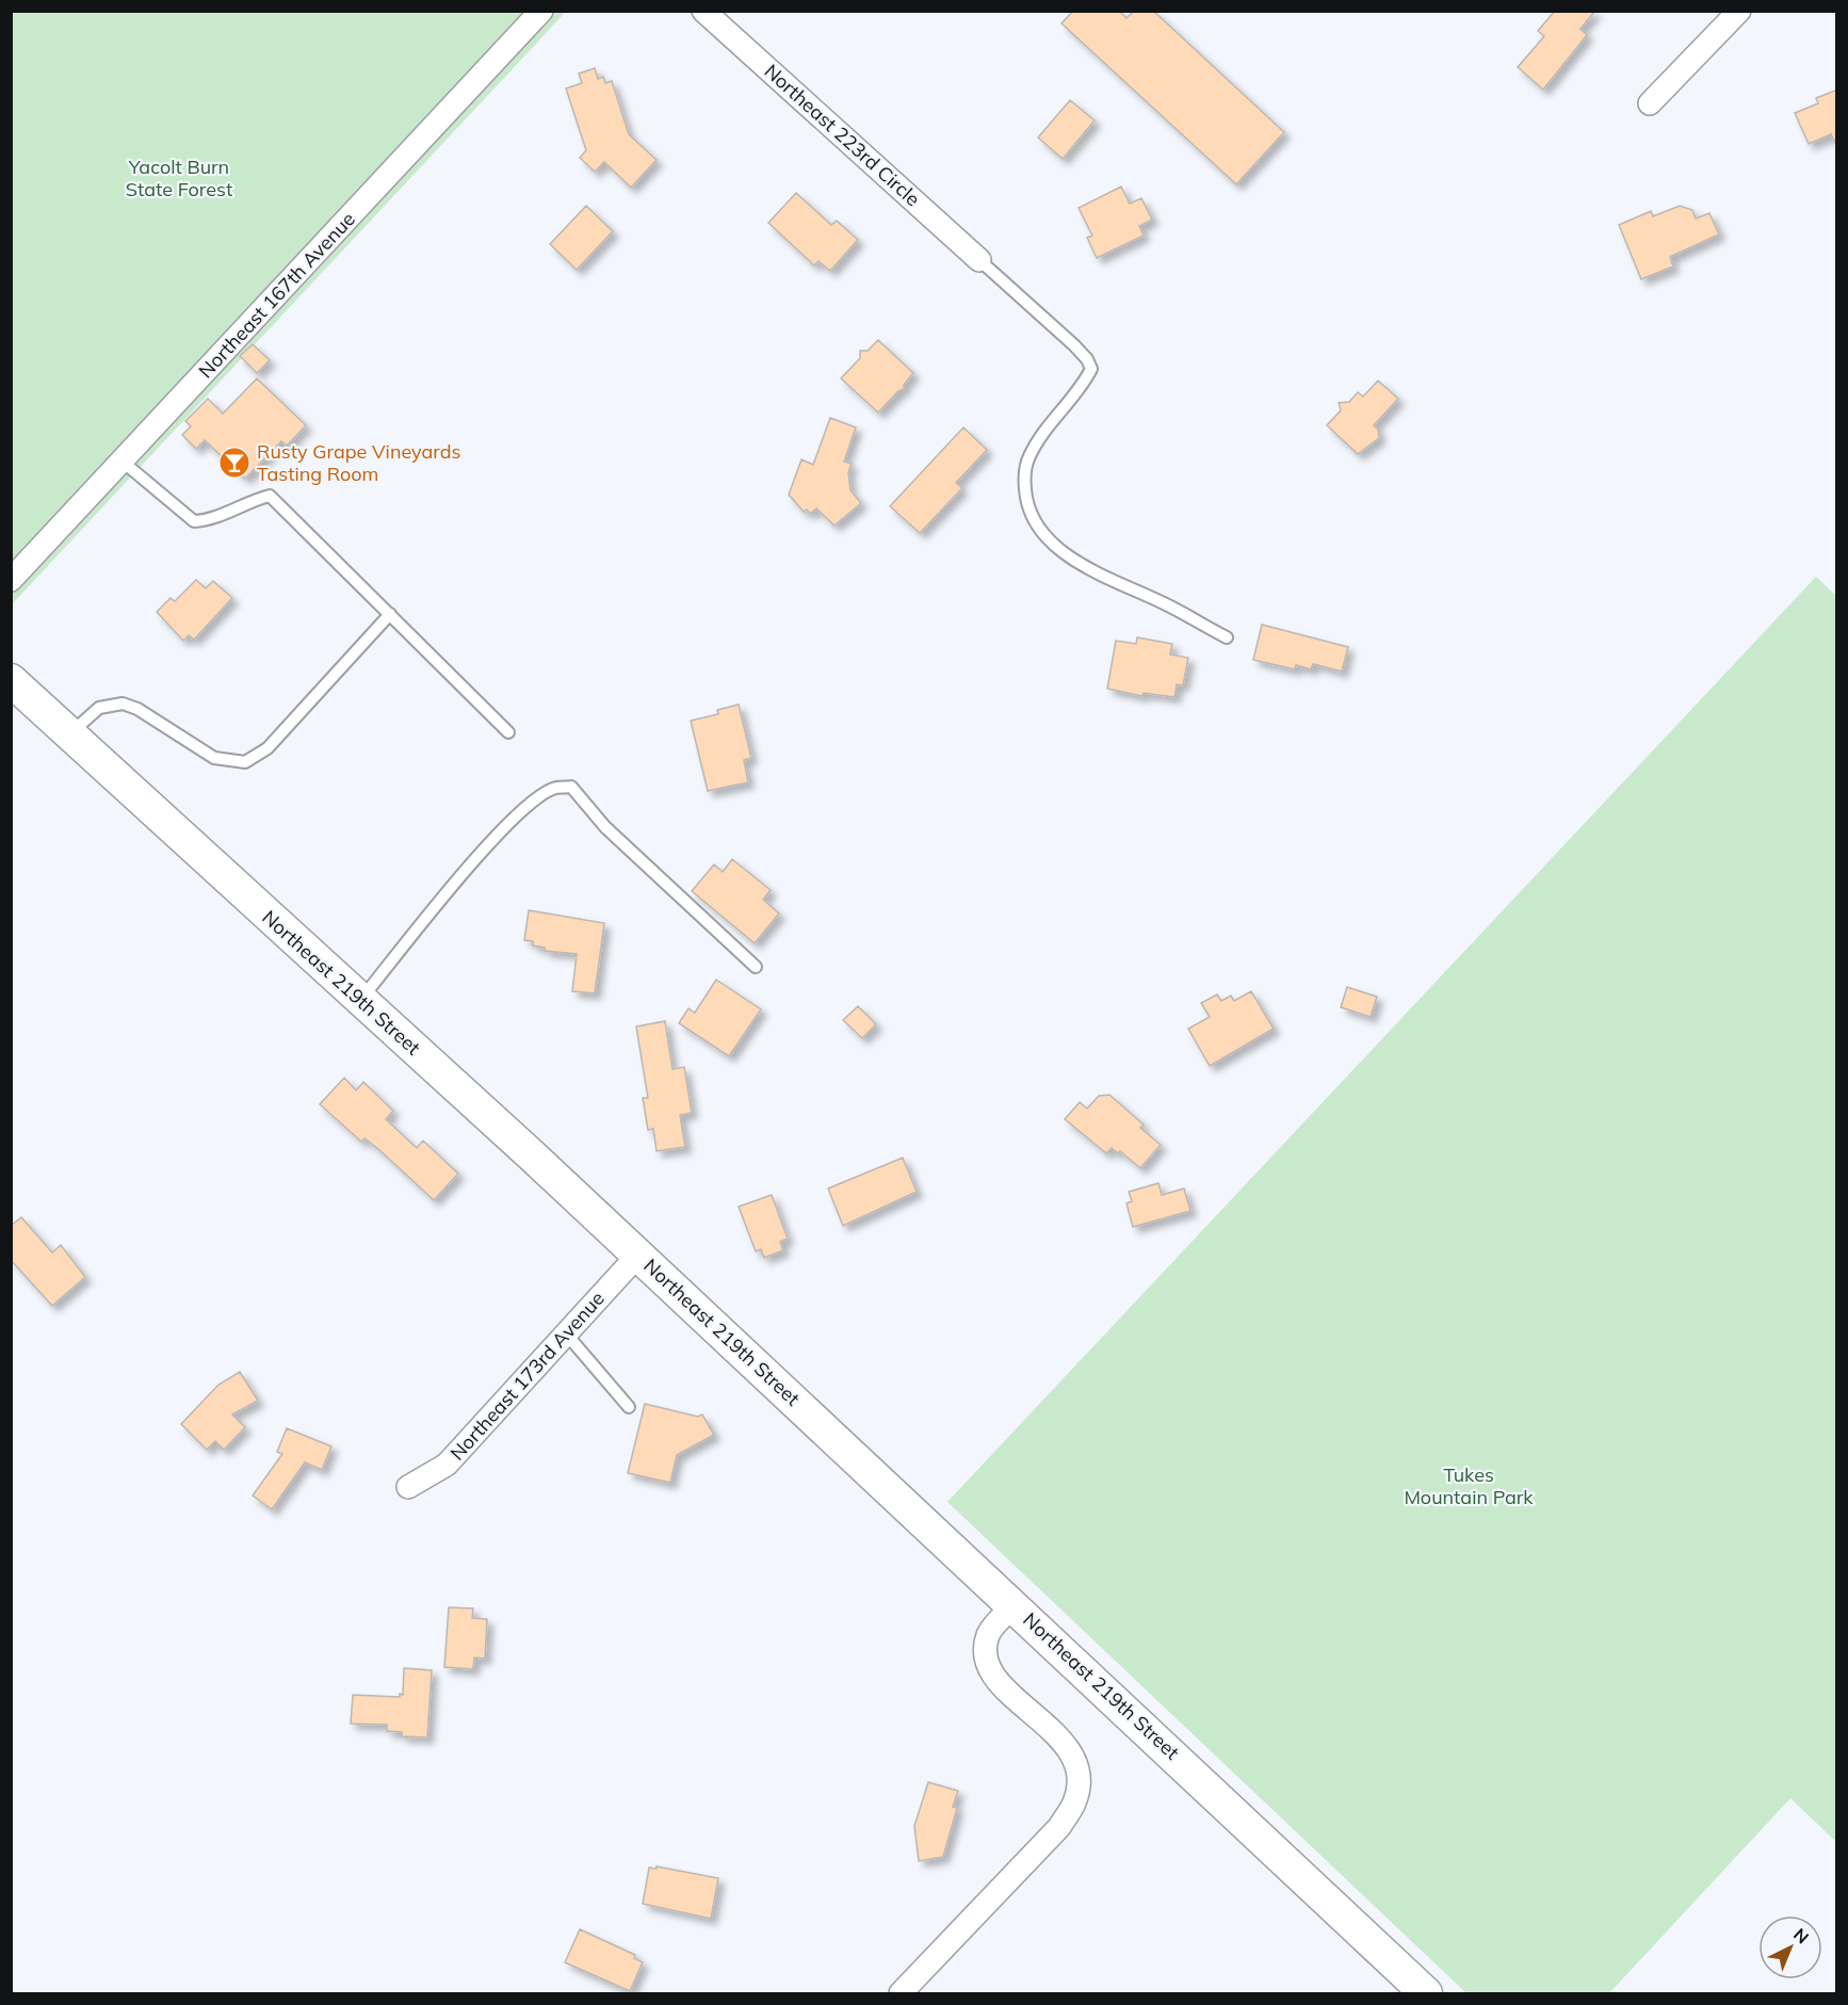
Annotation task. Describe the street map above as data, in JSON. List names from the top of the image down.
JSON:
{
  "streets": {
    "street": [
      "Northeast 223rd Circle",
      "Northeast 167th Avenue",
      "Northeast 219th Street",
      "Northeast 173rd Avenue"
    ]
  },
  "crossings": [
    ["Northeast 219th Street", "Northeast 173rd Avenue"]
  ],
  "parks": ["Yacolt Burn State Forest", "Tukes Mountain Park"],
  "places": {
    "bar": ["Rusty Grape Vineyards Tasting Room"]
  },
  "north": "top right"
}
